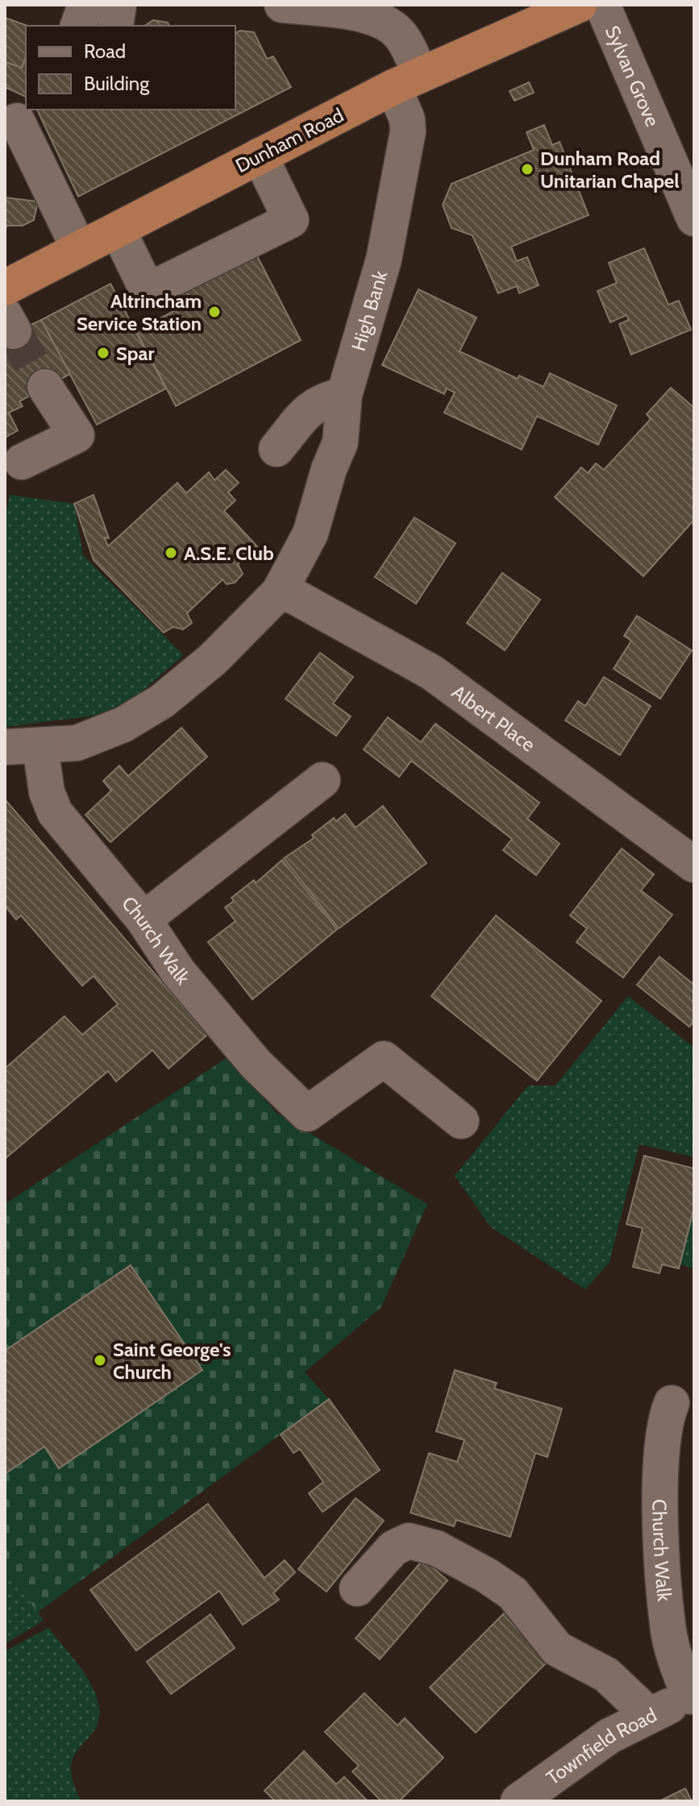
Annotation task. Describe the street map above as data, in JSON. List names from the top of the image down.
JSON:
{
  "streets": {
    "highway": ["Dunham Road"],
    "street": [
      "Sylvan Grove",
      "High Bank",
      "Albert Place",
      "Church Walk",
      "Townfield Road"
    ]
  },
  "crossings": [
    ["Dunham Road", "High Bank"],
    ["High Bank", "Albert Place"],
    ["Church Walk", "Townfield Road"]
  ],
  "places": [
    "Dunham Road Unitarian Chapel",
    "Altrincham Service Station",
    "Spar",
    "A.S.E. Club",
    "Saint George's Church"
  ],
  "legend": ["Road", "Building"]
}
